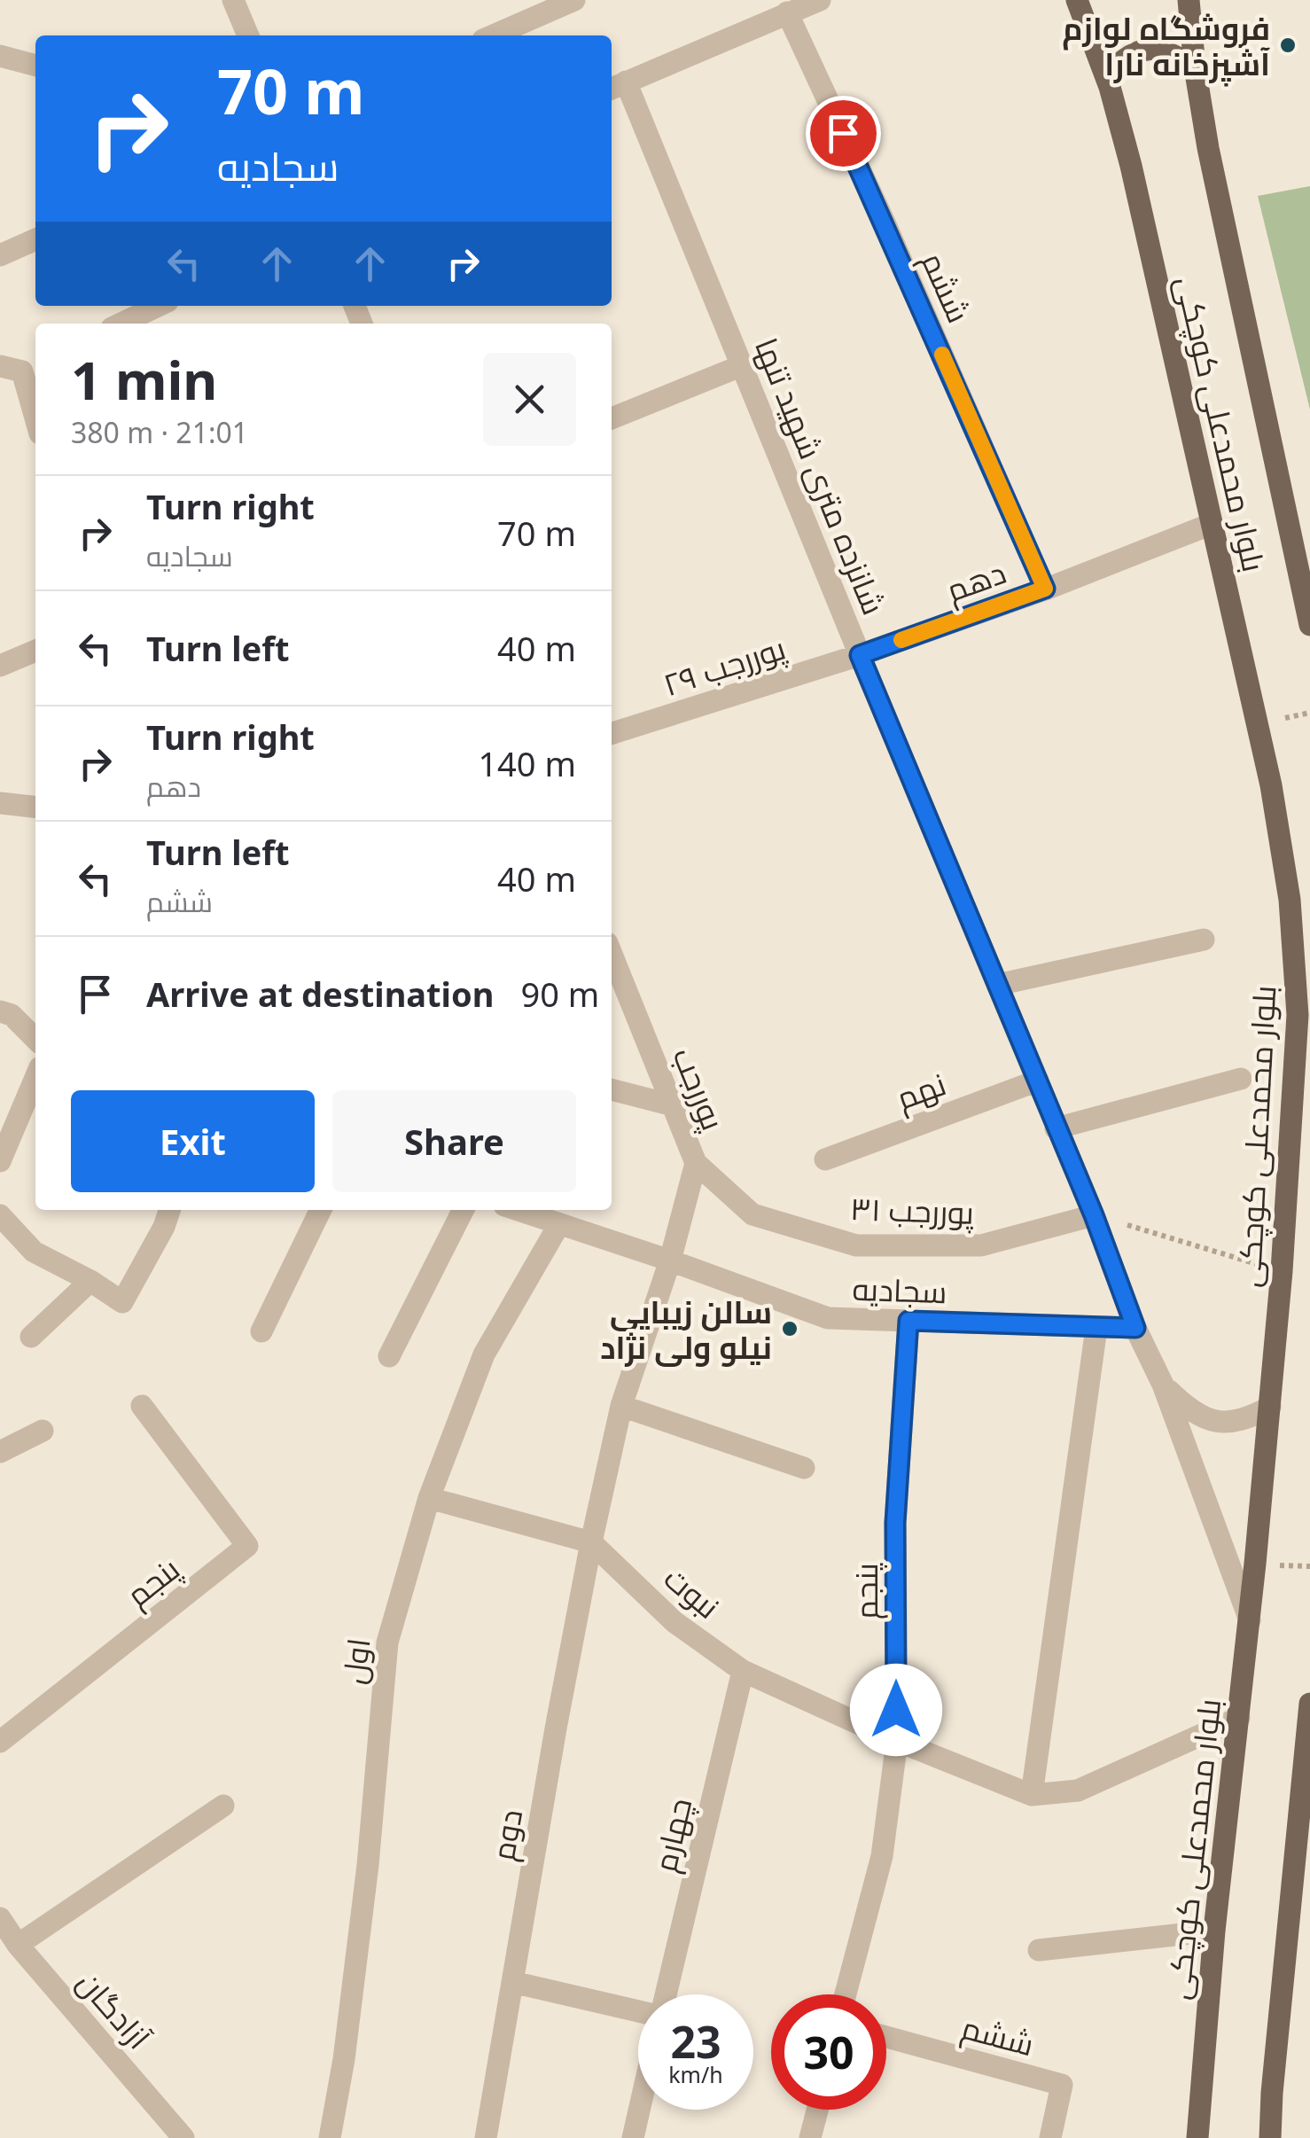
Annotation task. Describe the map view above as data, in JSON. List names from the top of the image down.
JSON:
{
  "streets": {
    "main road": ["بلوار محمدعلی کوچکی"],
    "street": [
      "ششم",
      "شانزده متری شهید تنها",
      "دهم",
      "پوررجب ۲۹",
      "پوررجب",
      "نهم",
      "پوررجب ۳۱",
      "سجادیه",
      "پنجم",
      "نبوت",
      "اول",
      "دوم",
      "چهارم",
      "آزادگان"
    ]
  },
  "crossings": [
    ["ششم", "دهم"],
    ["بلوار محمدعلی کوچکی", "شانزده متری شهید تنها"],
    ["بلوار محمدعلی کوچکی", "دهم"],
    ["شانزده متری شهید تنها", "دهم"],
    ["شانزده متری شهید تنها", "پوررجب ۲۹"],
    ["شانزده متری شهید تنها", "نهم"],
    ["شانزده متری شهید تنها", "پوررجب ۳۱"],
    ["شانزده متری شهید تنها", "سجادیه"],
    ["دهم", "پوررجب ۲۹"],
    ["پوررجب", "پوررجب ۳۱"],
    ["پوررجب", "سجادیه"],
    ["سجادیه", "پنجم"],
    ["سجادیه", "اول"],
    ["پنجم", "نبوت"],
    ["نبوت", "دوم"],
    ["نبوت", "چهارم"]
  ],
  "places": ["فروشگاه لوازم آشپزخانه نارا", "سالن زیبایی نیلو ولی نژاد"],
  "page": {
    "turn": ["70 m", "سجادیه"],
    "heading": ["1 min", "380 m · 21:01"],
    "list": [
      {
        "name": "Turn right",
        "note": "سجادیه",
        "value": "70 m"
      },
      {
        "name": "Turn left",
        "value": "40 m"
      },
      {
        "name": "Turn right",
        "note": "دهم",
        "value": "140 m"
      },
      {
        "name": "Turn left",
        "note": "ششم",
        "value": "40 m"
      },
      {
        "name": "Arrive at destination",
        "value": "90 m"
      }
    ],
    "buttons": ["Exit", "Share"],
    "speed": "23 km/h",
    "limit": "30"
  }
}
